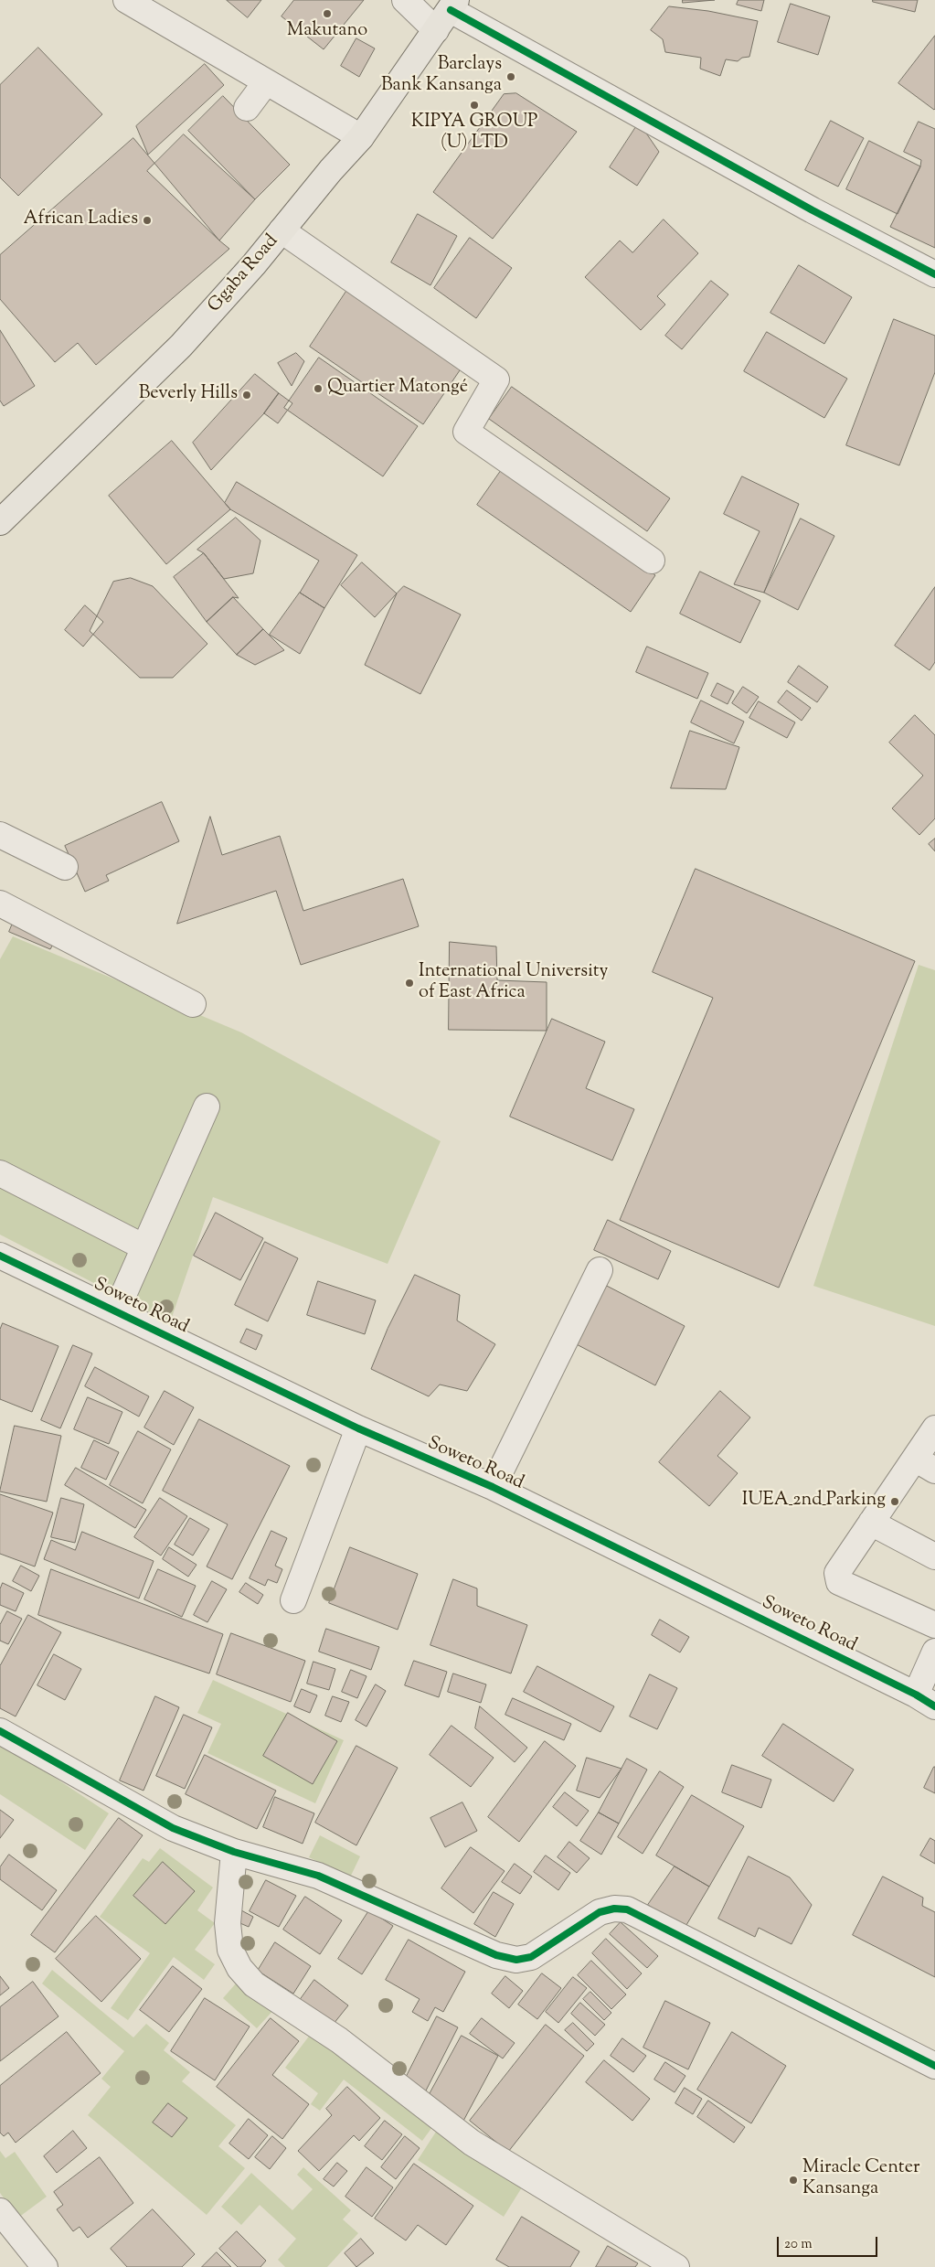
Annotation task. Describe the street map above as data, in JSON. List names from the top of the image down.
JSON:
{
  "streets": {
    "main road": ["Ggaba Road"],
    "street": ["Soweto Road"]
  },
  "places": [
    "Makutano",
    "Barclays Bank Kansanga",
    "KIPYA GROUP (U) LTD",
    "African Ladies",
    "Quartier Matongé",
    "Beverly Hills",
    "International University of East Africa",
    "IUEA_2nd_Parking",
    "Miracle Center Kansanga"
  ],
  "scale_bar": "20 m"
}
